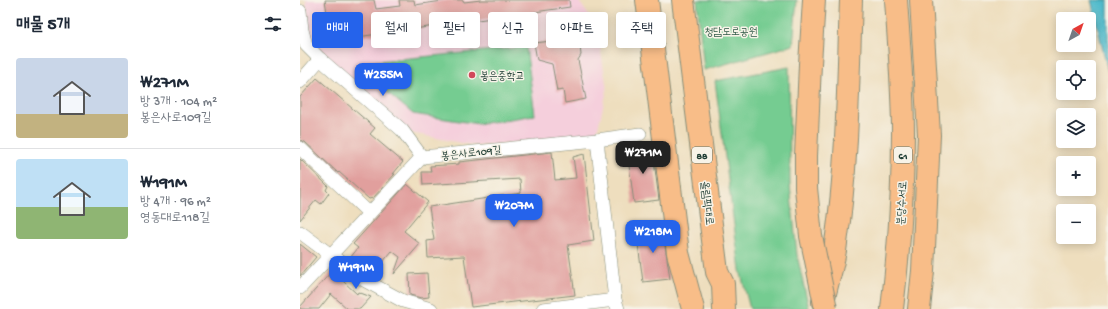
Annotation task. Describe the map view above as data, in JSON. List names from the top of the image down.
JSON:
{
  "streets": {
    "highway": [
      "88",
      "61",
      "올림픽대로",
      "분당수서로"
    ],
    "street": ["봉은사로109길"]
  },
  "parks": ["청담도로공원"],
  "places": ["봉은중학교"],
  "north": "top right",
  "page": {
    "heading": "매물 5개",
    "map_buttons": ["+", "−"],
    "chip": [
      "매매",
      "월세",
      "필터",
      "신규",
      "아파트",
      "주택"
    ],
    "list": [
      {
        "name": "₩271M",
        "note": "방 3개 · 104 m² · 봉은사로109길"
      },
      {
        "name": "₩191M",
        "note": "방 4개 · 96 m² · 영동대로118길"
      }
    ],
    "price": [
      "₩255M",
      "₩271M",
      "₩207M",
      "₩218M",
      "₩191M"
    ]
  }
}
